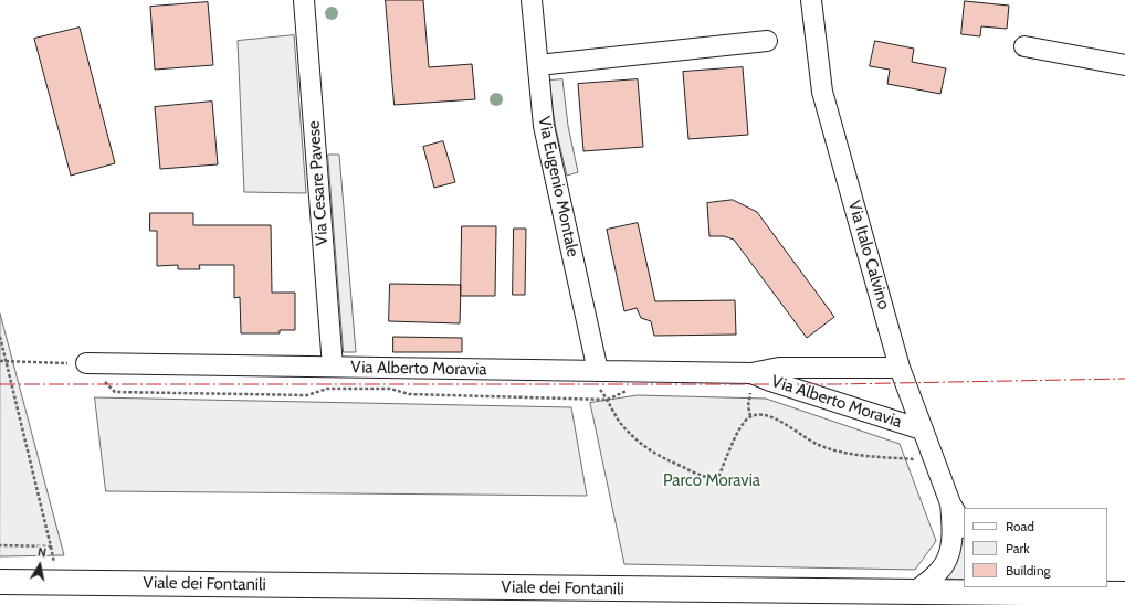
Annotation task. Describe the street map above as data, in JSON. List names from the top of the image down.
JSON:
{
  "streets": {
    "main road": ["Viale dei Fontanili"],
    "street": [
      "Via Cesare Pavese",
      "Via Eugenio Montale",
      "Via Italo Calvino",
      "Via Alberto Moravia"
    ]
  },
  "crossings": [
    ["Via Cesare Pavese", "Via Alberto Moravia"],
    ["Via Eugenio Montale", "Via Alberto Moravia"],
    ["Via Italo Calvino", "Via Alberto Moravia"]
  ],
  "parks": ["Parco Moravia"],
  "legend": ["Road", "Park", "Building"],
  "north": "top"
}
